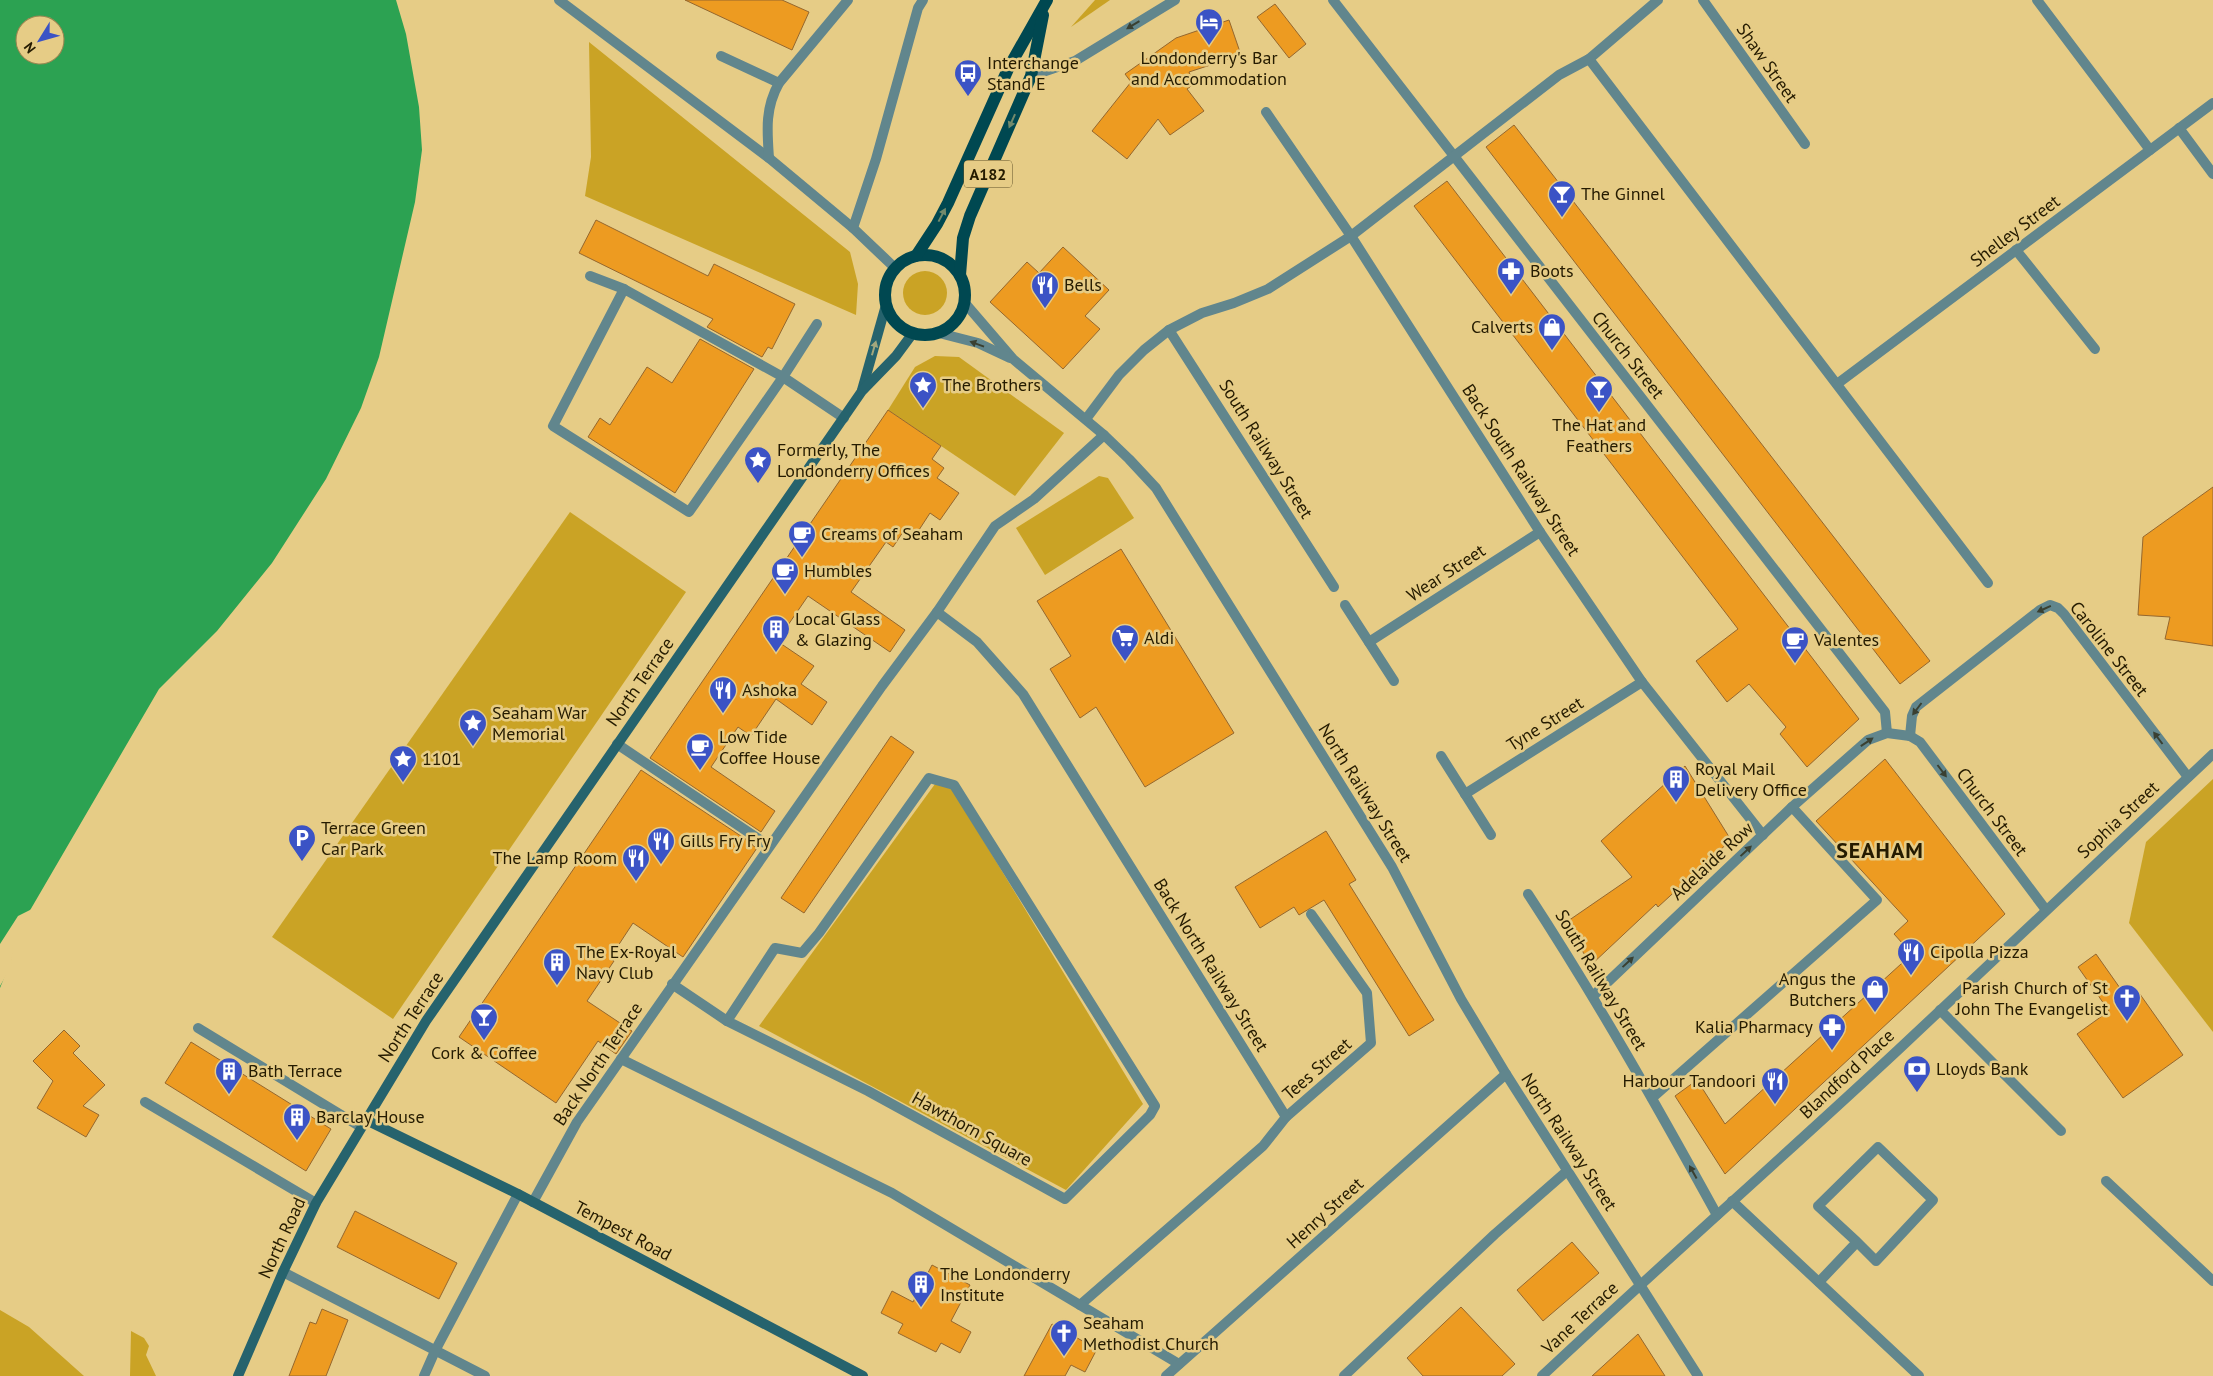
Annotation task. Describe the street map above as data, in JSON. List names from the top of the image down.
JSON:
{
  "streets": {
    "main road": [
      "A182",
      "North Terrace",
      "Tempest Road",
      "North Road"
    ],
    "street": [
      "Shaw Street",
      "Shelley Street",
      "Church Street",
      "South Railway Street",
      "Back South Railway Street",
      "Wear Street",
      "Caroline Street",
      "Tyne Street",
      "North Railway Street",
      "Sophia Street",
      "Adelaide Row",
      "Back North Railway Street",
      "Back North Terrace",
      "Tees Street",
      "Blandford Place",
      "Hawthorn Square",
      "Henry Street",
      "Vane Terrace"
    ]
  },
  "crossings": [
    ["A182", "North Terrace"],
    ["A182", "North Railway Street"],
    ["Church Street", "Caroline Street"],
    ["Church Street", "Sophia Street"],
    ["Church Street", "Adelaide Row"],
    ["Church Street", "Blandford Place"],
    ["South Railway Street", "Adelaide Row"],
    ["South Railway Street", "Blandford Place"],
    ["Back South Railway Street", "Wear Street"],
    ["Back South Railway Street", "Tyne Street"],
    ["Back South Railway Street", "Adelaide Row"],
    ["Caroline Street", "Sophia Street"],
    ["North Terrace", "North Railway Street"],
    ["North Terrace", "Tempest Road"],
    ["North Terrace", "North Road"],
    ["North Railway Street", "Back North Terrace"],
    ["North Railway Street", "Henry Street"],
    ["North Railway Street", "Vane Terrace"],
    ["Sophia Street", "Blandford Place"],
    ["Back North Railway Street", "Back North Terrace"],
    ["Back North Railway Street", "Tees Street"],
    ["Back North Terrace", "Tempest Road"],
    ["Blandford Place", "Vane Terrace"],
    ["Tempest Road", "North Road"]
  ],
  "one_way": ["Adelaide Row"],
  "districts": ["SEAHAM"],
  "places": {
    "hotel": ["Londonderry's Bar and Accommodation"],
    "bus stop": ["Interchange Stand E"],
    "bar": ["The Ginnel", "The Hat and Feathers", "Cork & Coffee"],
    "pharmacy": ["Boots", "Kalia Pharmacy"],
    "restaurant": [
      "Bells",
      "Ashoka",
      "Gills Fry Fry",
      "The Lamp Room",
      "Cipolla Pizza",
      "Harbour Tandoori"
    ],
    "shop": ["Calverts", "Angus the Butchers"],
    "place": [
      "The Brothers",
      "Formerly, The Londonderry Offices",
      "Seaham War Memorial",
      "1101"
    ],
    "cafe": [
      "Creams of Seaham",
      "Humbles",
      "Valentes",
      "Low Tide Coffee House"
    ],
    "building": [
      "Local Glass & Glazing",
      "Royal Mail Delivery Office",
      "The Ex-Royal Navy Club",
      "Bath Terrace",
      "Barclay House",
      "The Londonderry Institute"
    ],
    "supermarket": ["Aldi"],
    "parking": ["Terrace Green Car Park"],
    "church": ["Parish Church of St John The Evangelist", "Seaham Methodist Church"],
    "bank": ["Lloyds Bank"]
  },
  "north": "bottom left"
}
